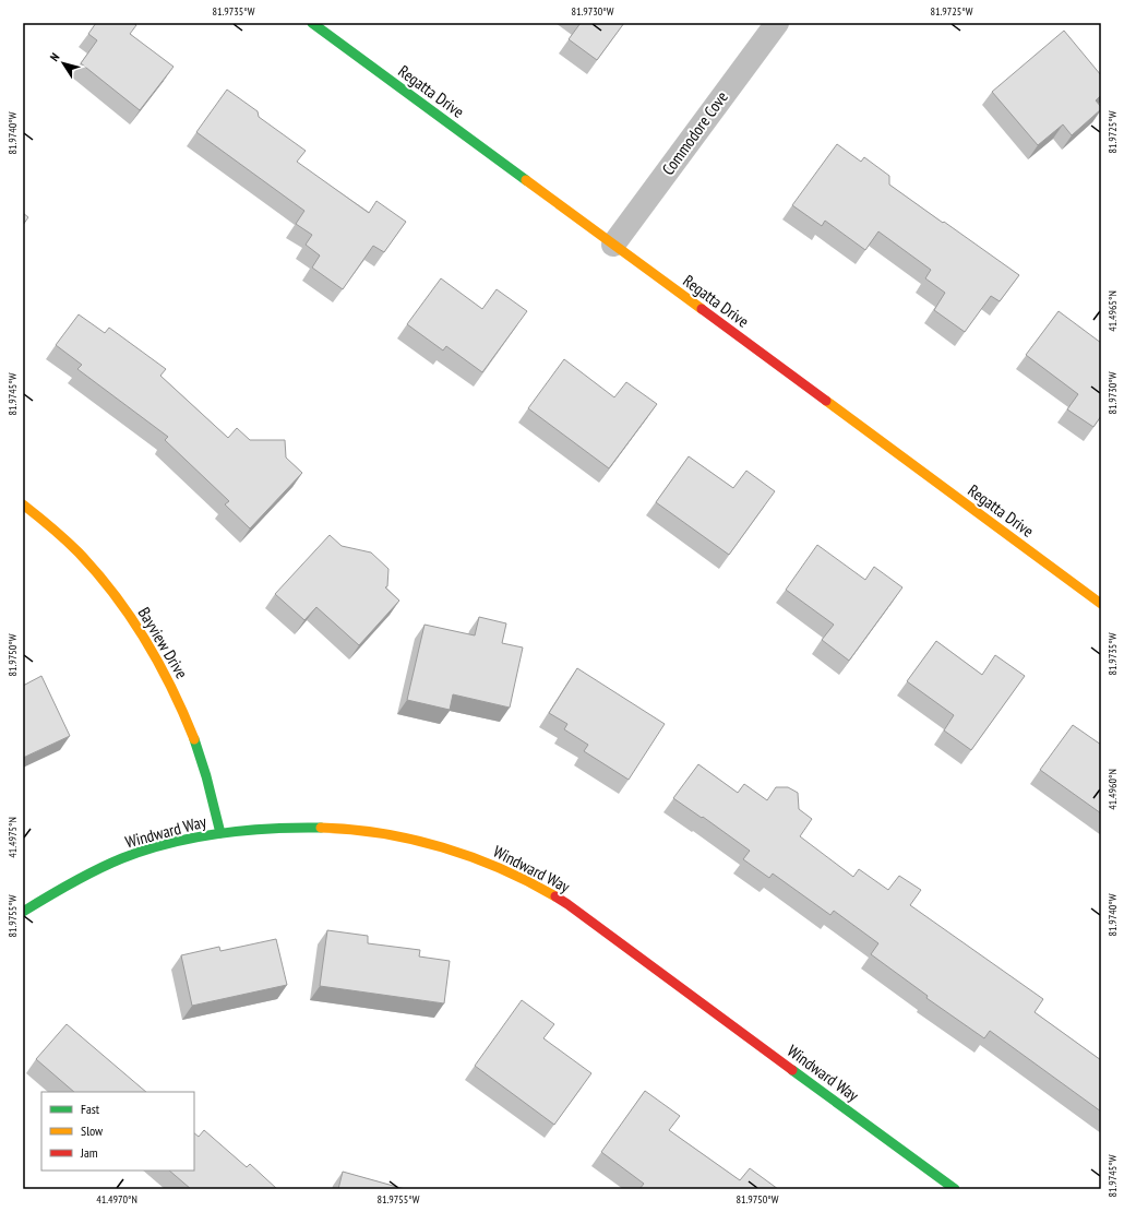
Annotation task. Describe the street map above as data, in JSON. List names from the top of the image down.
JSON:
{
  "streets": {
    "street": [
      "Regatta Drive",
      "Commodore Cove",
      "Bayview Drive",
      "Windward Way"
    ]
  },
  "crossings": [
    ["Regatta Drive", "Commodore Cove"],
    ["Bayview Drive", "Windward Way"]
  ],
  "legend": ["Fast", "Slow", "Jam"],
  "north": "top left",
  "coordinates": [
    "81.9735°W",
    "81.9730°W",
    "81.9725°W",
    "81.9740°W",
    "41.4965°N",
    "81.9745°W",
    "81.9750°W",
    "41.4960°N",
    "41.4975°N",
    "81.9755°W",
    "41.4970°N"
  ]
}
